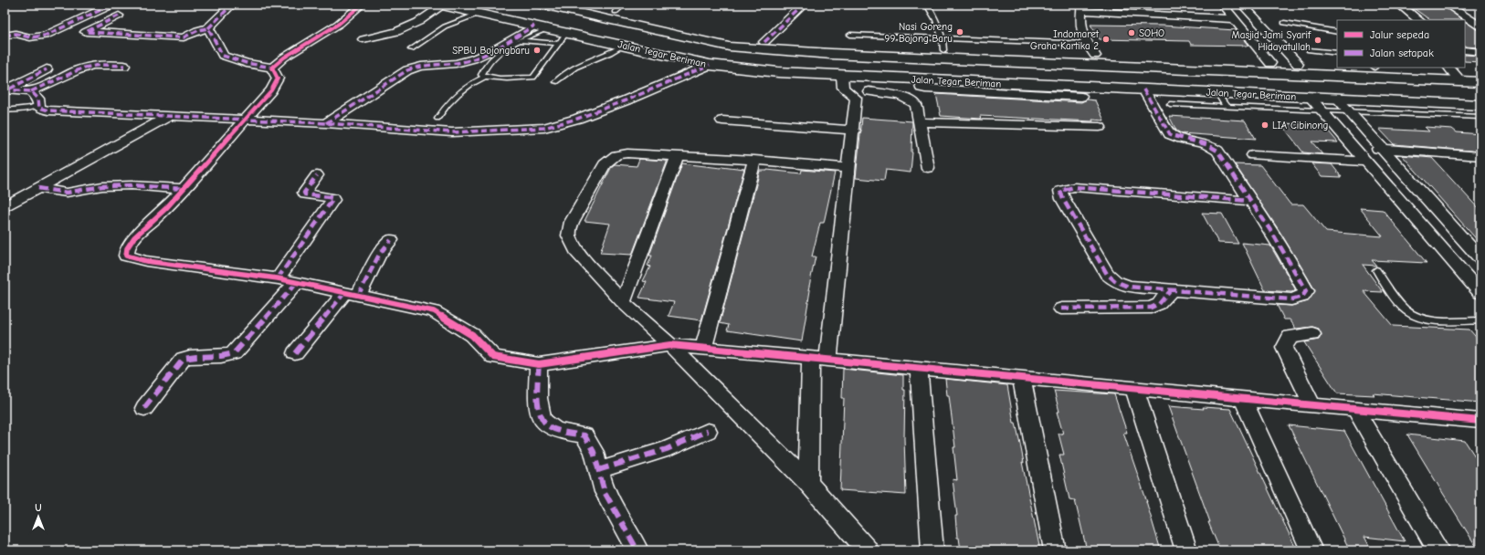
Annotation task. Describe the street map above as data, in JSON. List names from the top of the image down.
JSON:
{
  "streets": {
    "main road": ["Jalan Tegar Beriman"]
  },
  "places": [
    "Nasi Goreng 99 Bojong Baru",
    "SOHO",
    "Indomaret Graha Kartika 2",
    "Masjid Jami Syarif Hidayatullah",
    "SPBU Bojongbaru",
    "LIA Cibinong"
  ],
  "legend": ["Jalur sepeda", "Jalan setapak"],
  "north": "top"
}
